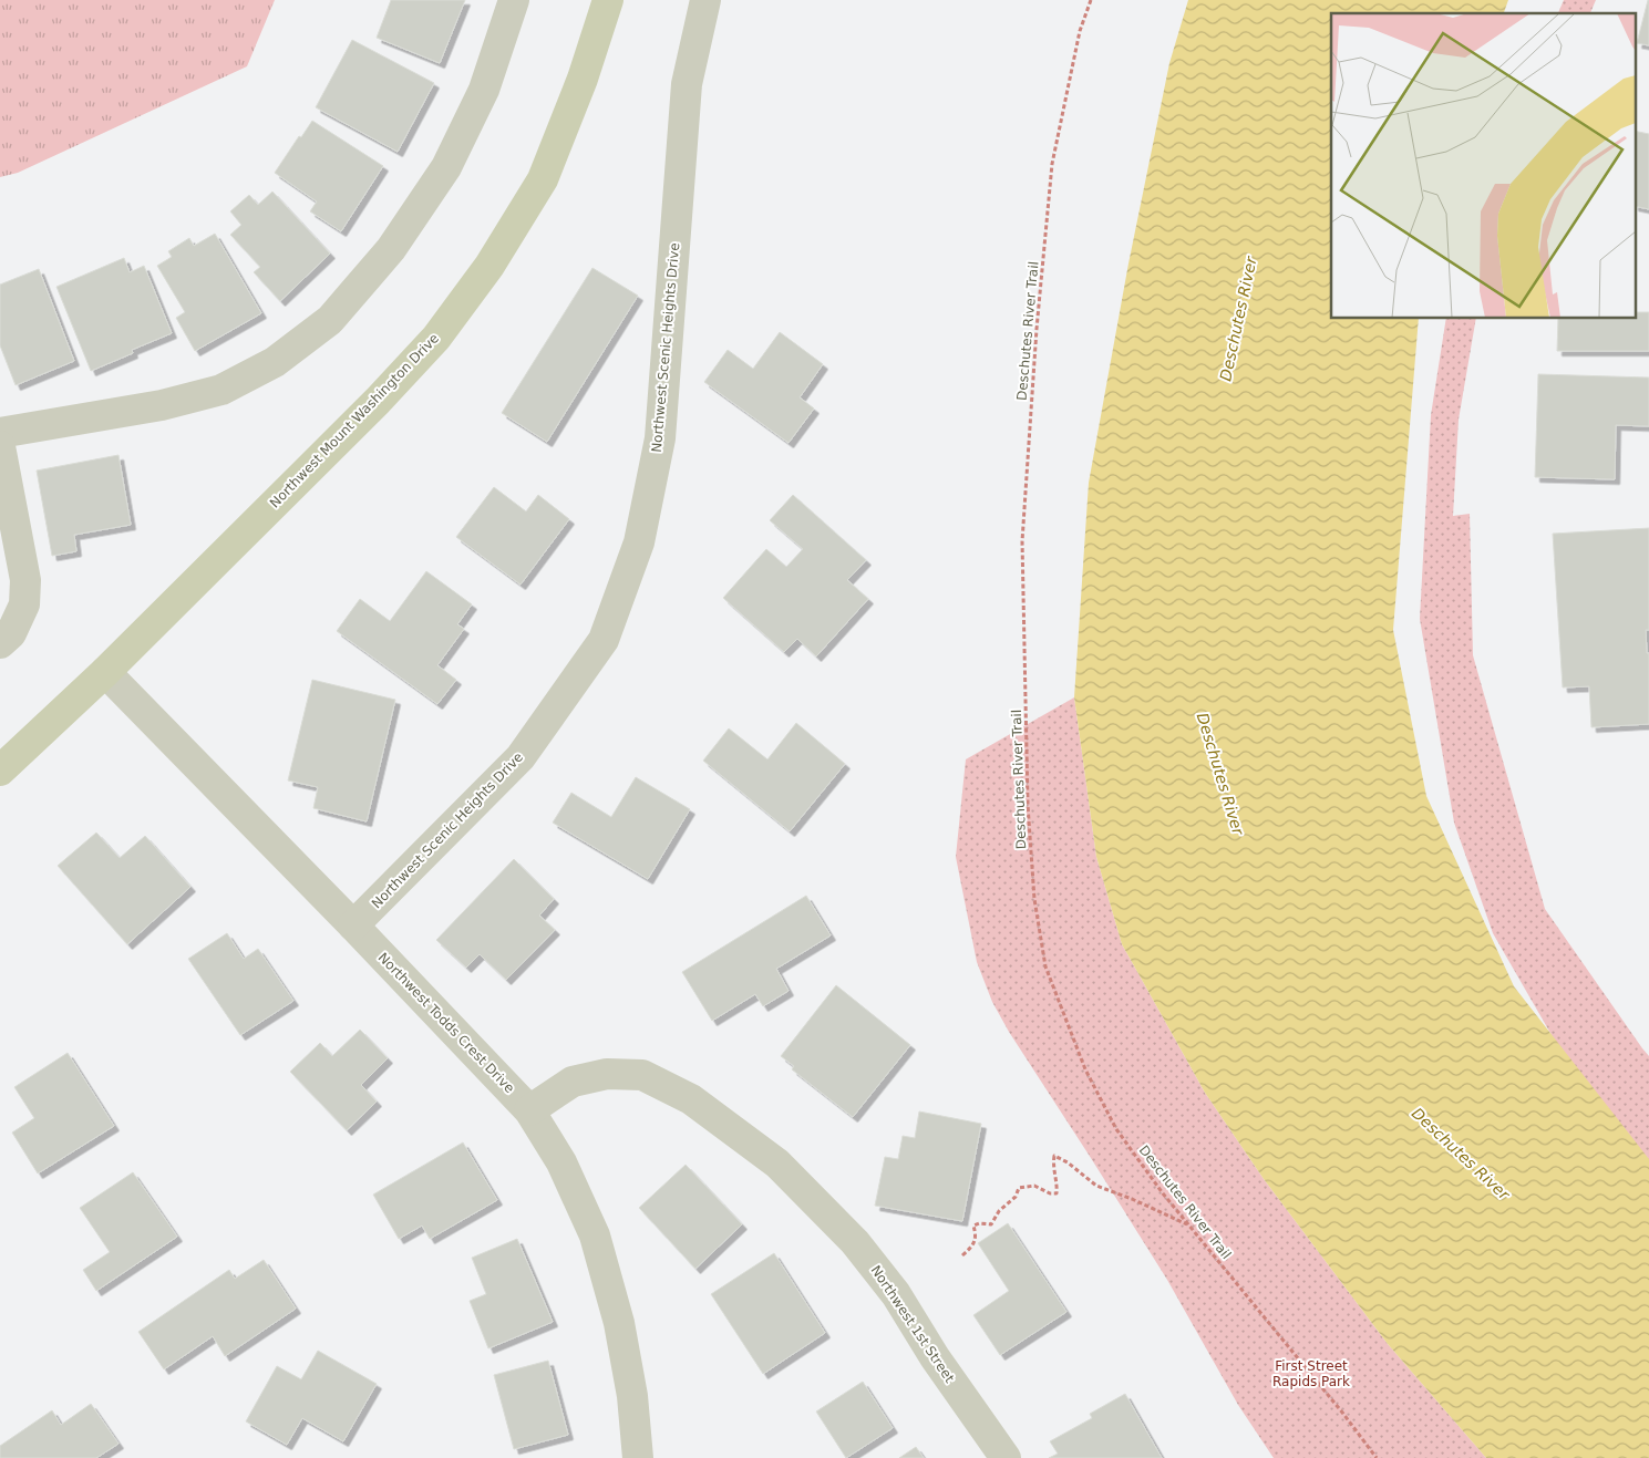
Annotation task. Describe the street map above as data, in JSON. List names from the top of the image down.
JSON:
{
  "streets": {
    "main road": ["Northwest Mount Washington Drive"],
    "street": ["Northwest Scenic Heights Drive", "Northwest Todds Crest Drive", "Northwest 1st Street"],
    "path": ["Deschutes River Trail"]
  },
  "crossings": [
    ["Northwest Scenic Heights Drive", "Northwest Todds Crest Drive"],
    ["Northwest Mount Washington Drive", "Northwest Todds Crest Drive"],
    ["Northwest Todds Crest Drive", "Northwest 1st Street"]
  ],
  "water": ["Deschutes River"],
  "parks": ["First Street Rapids Park"]
}
